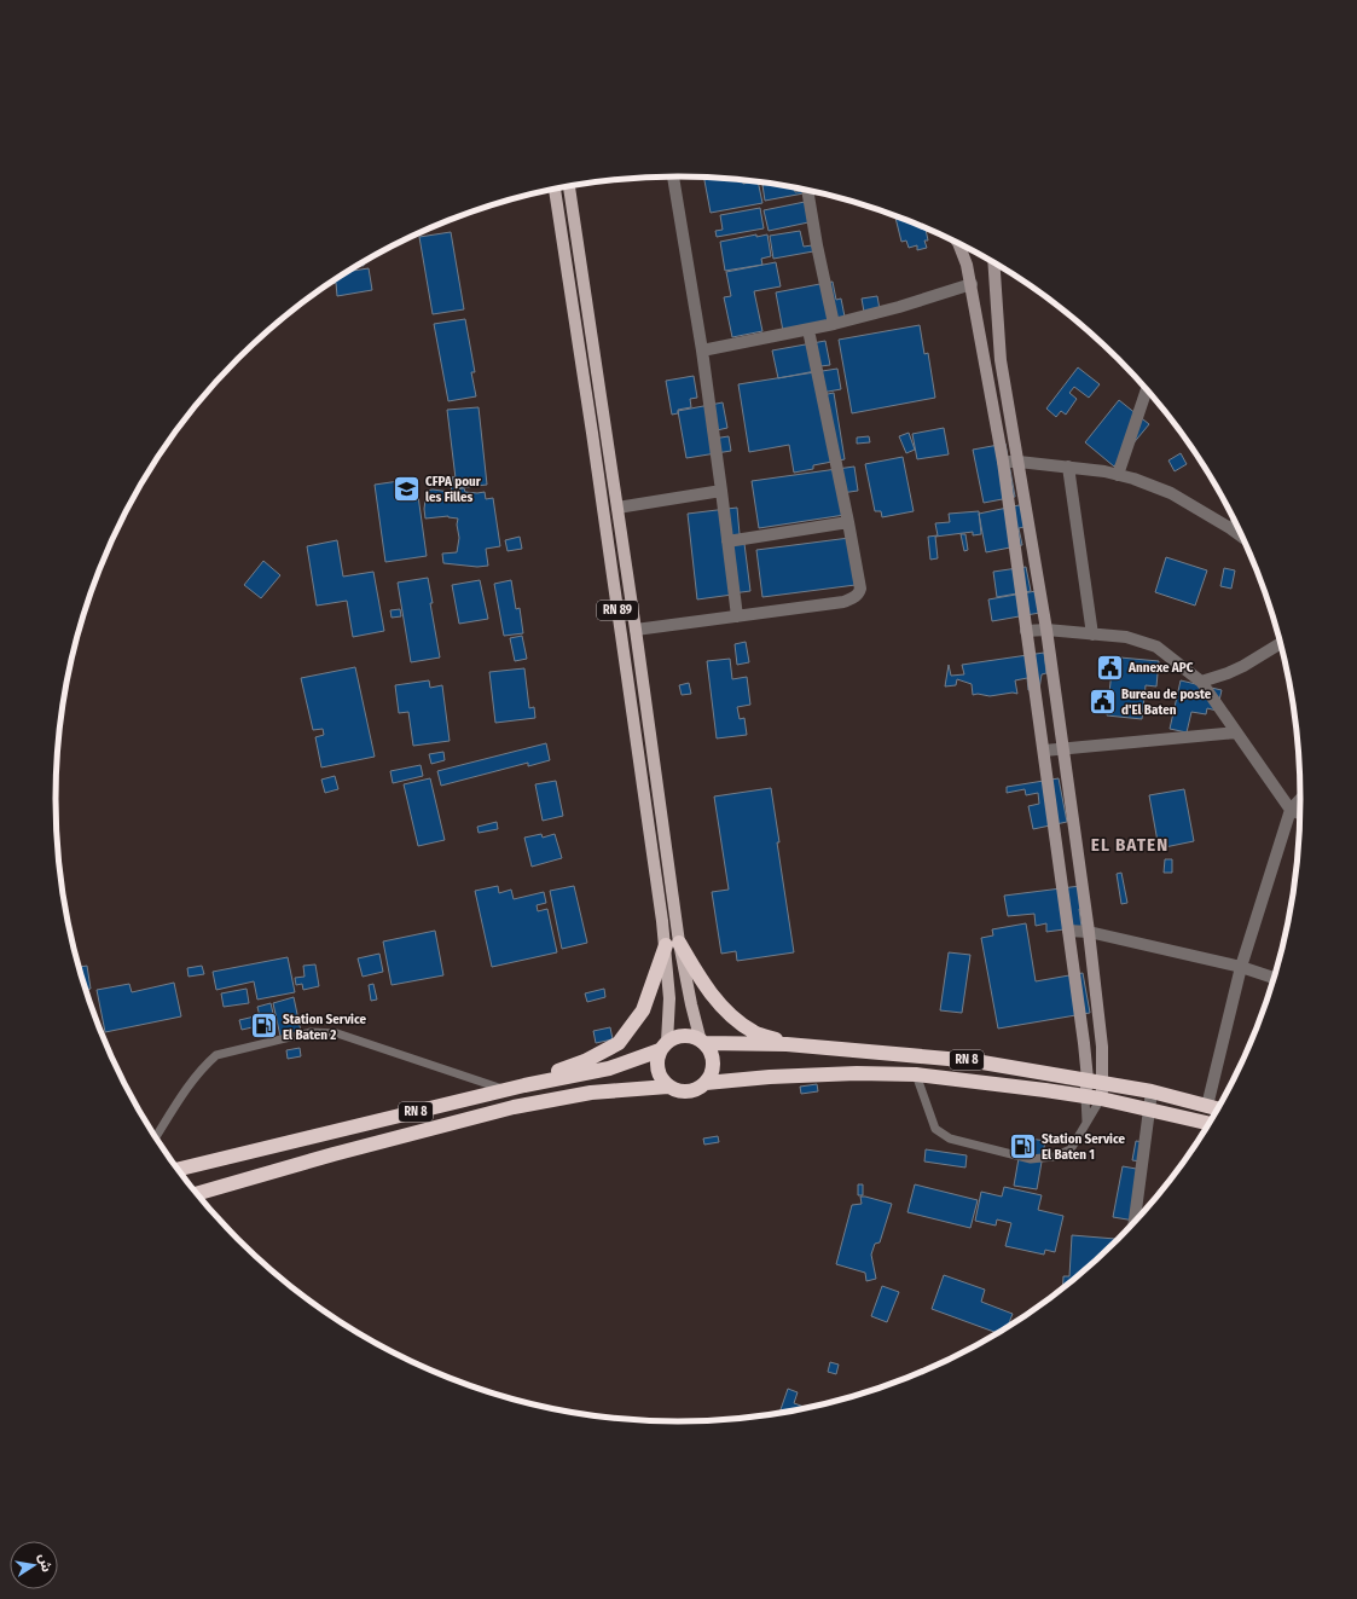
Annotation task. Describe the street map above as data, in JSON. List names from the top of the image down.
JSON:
{
  "streets": {
    "highway": ["RN 8"],
    "main road": ["RN 89"]
  },
  "crossings": [
    ["RN 89", "RN 8"]
  ],
  "districts": ["EL BATEN"],
  "places": {
    "school or university": ["CFPA pour les Filles"],
    "public building": ["Annexe APC", "Bureau de poste d'El Baten"],
    "fuel station": ["Station Service El Baten 2", "Station Service El Baten 1"]
  },
  "north": "right"
}
